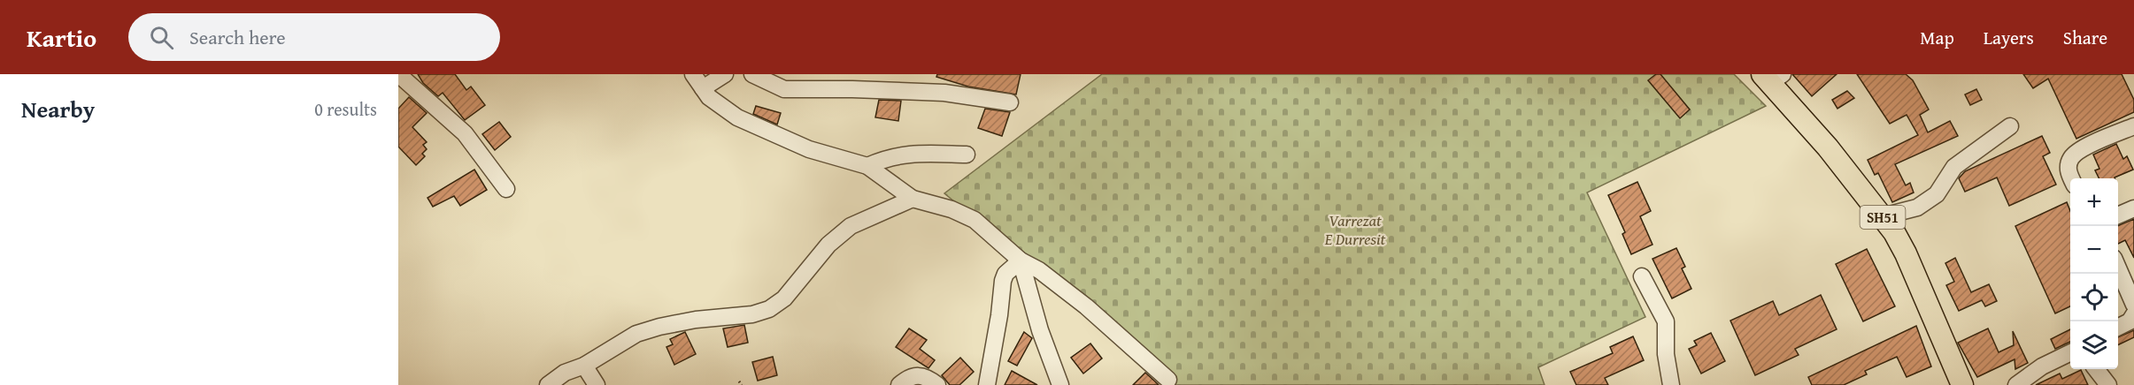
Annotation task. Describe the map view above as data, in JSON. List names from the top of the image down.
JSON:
{
  "streets": {
    "main road": ["SH51"]
  },
  "parks": ["Varrezat E Durresit"],
  "page": {
    "header": "Kartio",
    "search": "Search here",
    "nav": ["Map", "Layers", "Share"],
    "heading": ["Nearby", "0 results"],
    "map_buttons": ["+", "−"]
  }
}
